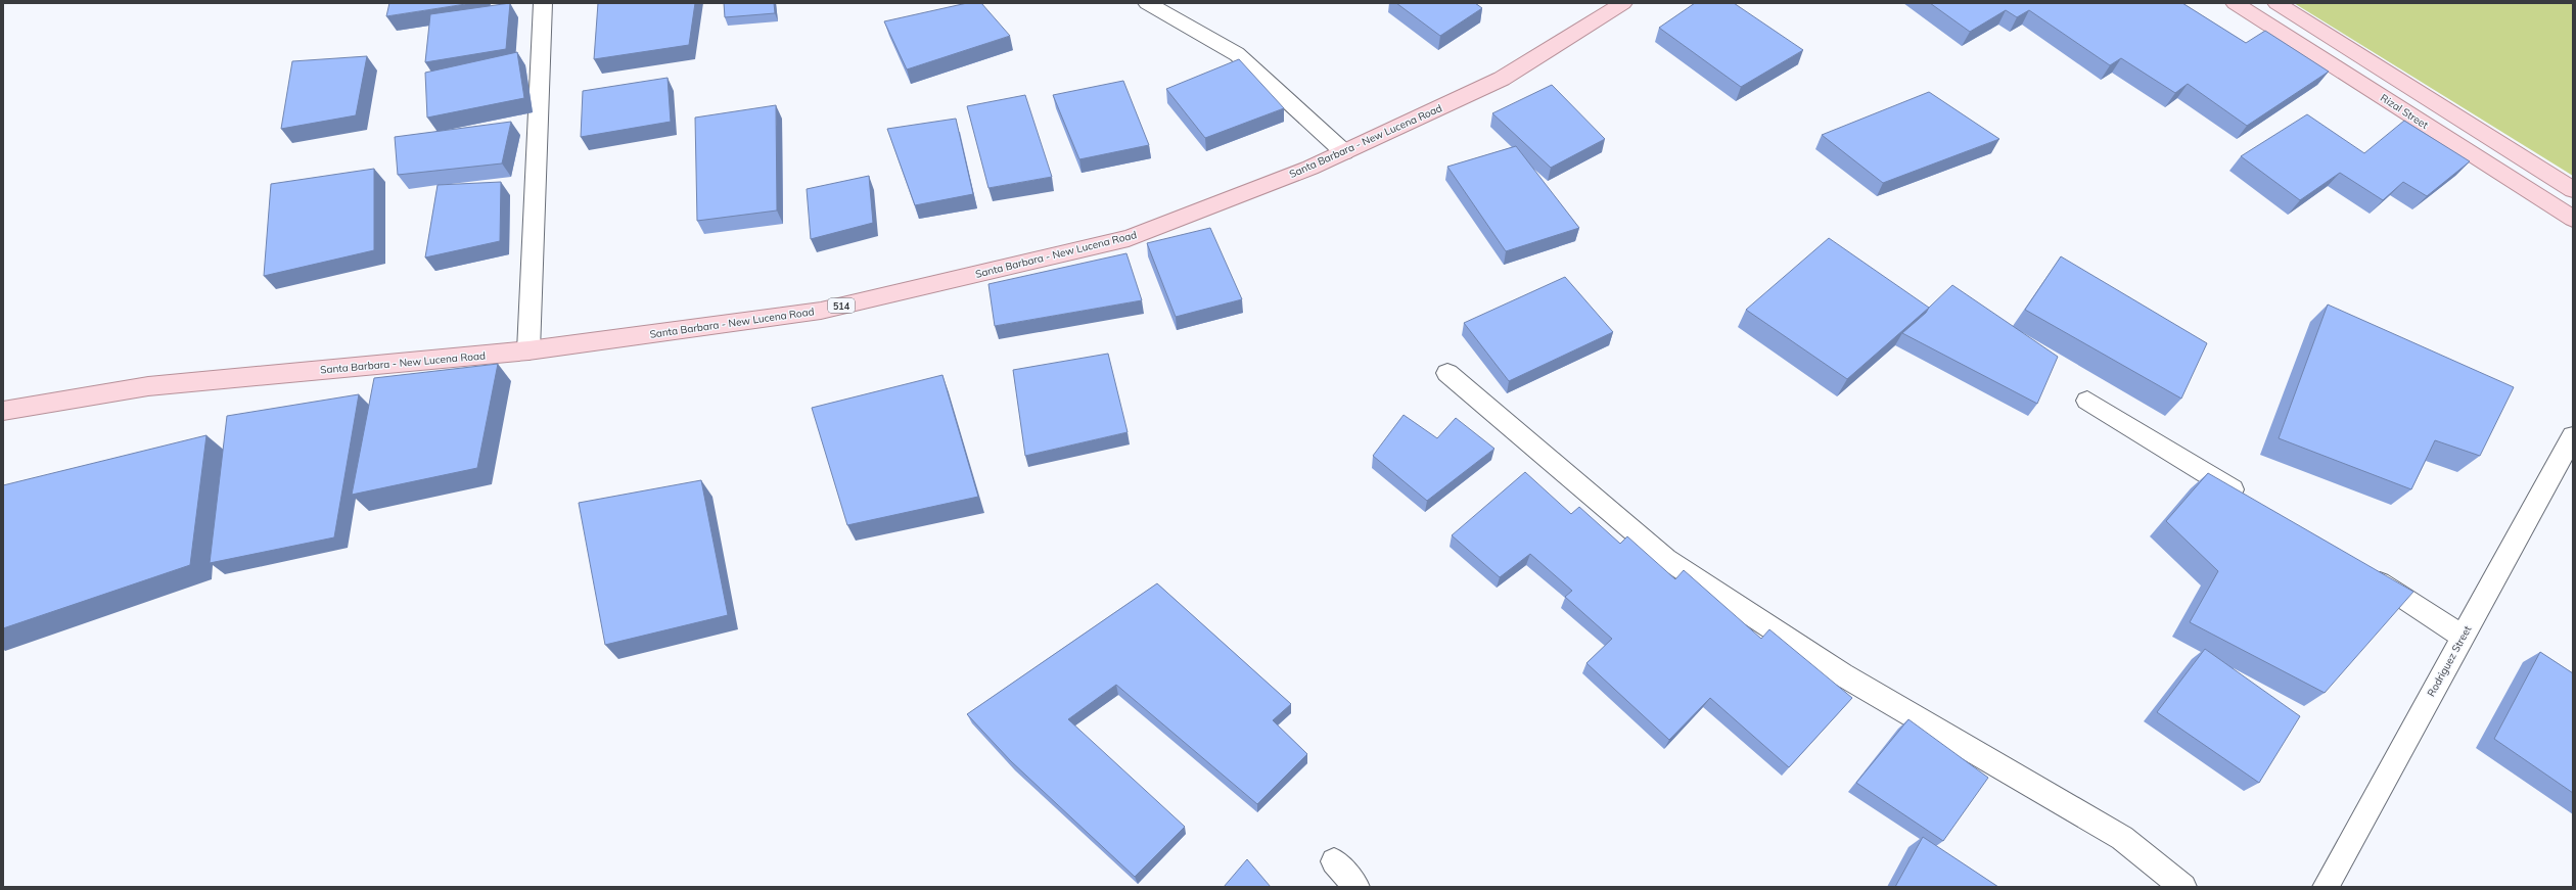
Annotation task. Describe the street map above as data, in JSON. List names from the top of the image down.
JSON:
{
  "streets": {
    "main road": ["Rizal Street", "Santa Barbara - New Lucena Road", "514"],
    "street": ["Rodriguez Street"]
  }
}
